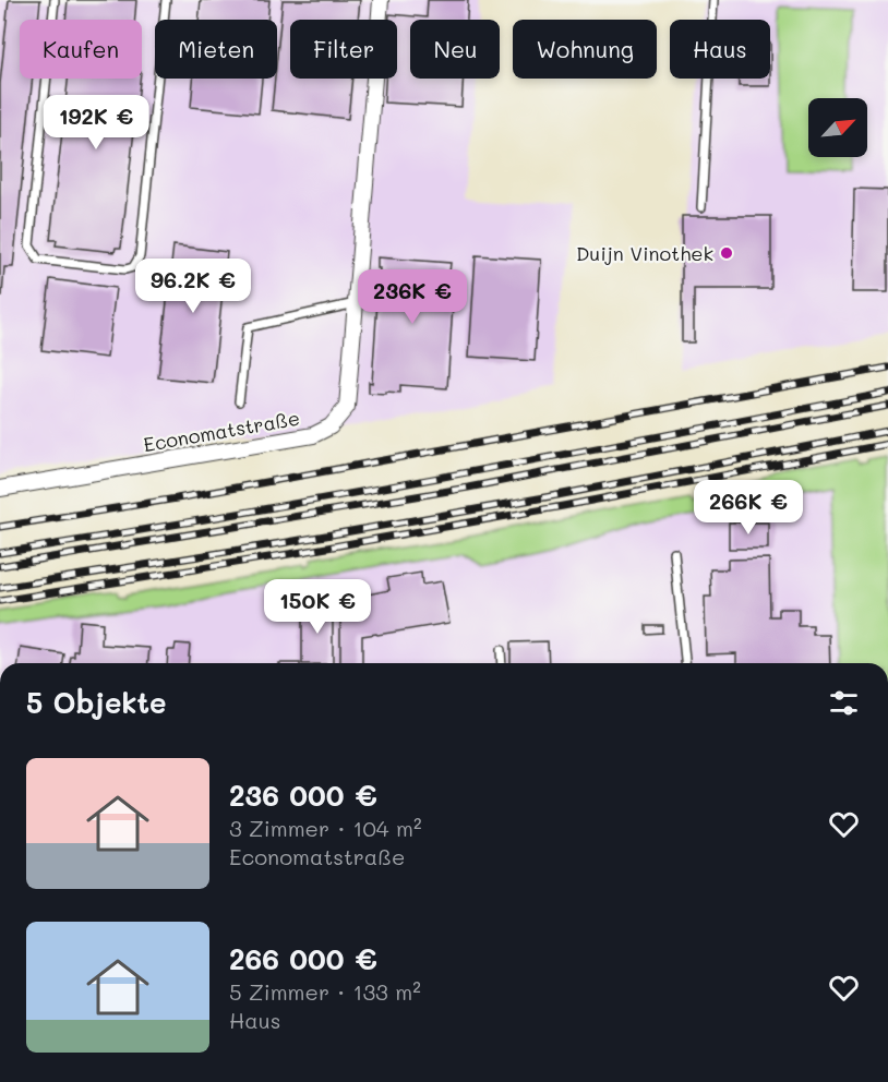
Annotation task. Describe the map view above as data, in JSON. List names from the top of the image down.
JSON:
{
  "streets": {
    "street": ["Economatstraße"]
  },
  "places": ["Duijn Vinothek"],
  "north": "top right",
  "page": {
    "chip": [
      "Kaufen",
      "Mieten",
      "Filter",
      "Neu",
      "Wohnung",
      "Haus"
    ],
    "price": [
      "192K €",
      "96.2K €",
      "236K €",
      "266K €",
      "150K €"
    ],
    "heading": "5 Objekte",
    "list": [
      {
        "name": "236 000 €",
        "note": "3 Zimmer · 104 m² · Economatstraße"
      },
      {
        "name": "266 000 €",
        "note": "5 Zimmer · 133 m² · Haus"
      }
    ]
  }
}
